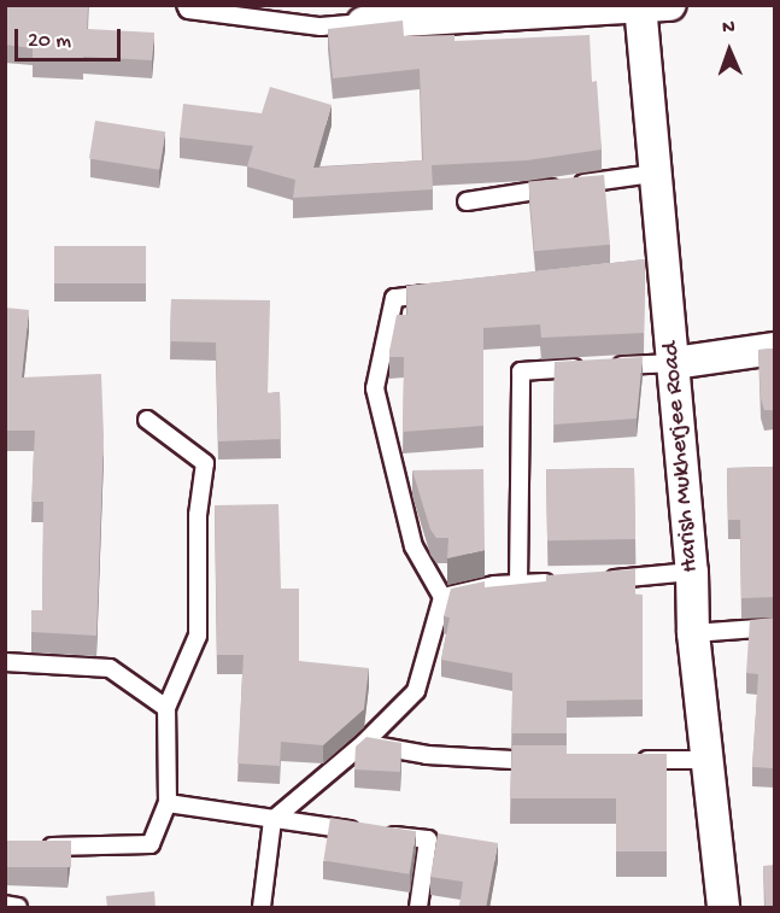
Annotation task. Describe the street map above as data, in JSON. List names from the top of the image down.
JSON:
{
  "streets": {
    "street": ["Harish Mukherjee Road"]
  },
  "scale_bar": "20 m",
  "north": "top"
}
